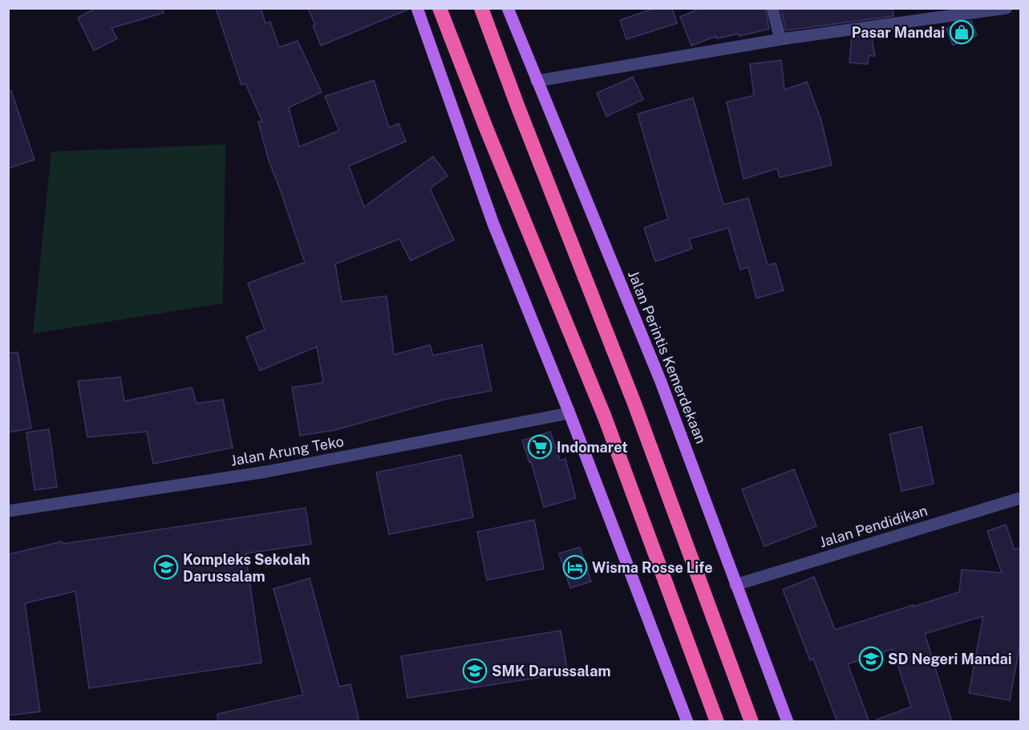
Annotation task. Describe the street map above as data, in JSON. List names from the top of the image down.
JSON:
{
  "streets": {
    "main road": ["Jalan Perintis Kemerdekaan"],
    "street": ["Jalan Arung Teko", "Jalan Pendidikan"]
  },
  "crossings": [
    ["Jalan Perintis Kemerdekaan", "Jalan Pendidikan"]
  ],
  "places": {
    "shop": ["Pasar Mandai"],
    "supermarket": ["Indomaret"],
    "school or university": ["Kompleks Sekolah Darussalam", "SD Negeri Mandai", "SMK Darussalam"],
    "hotel": ["Wisma Rosse Life"]
  }
}
